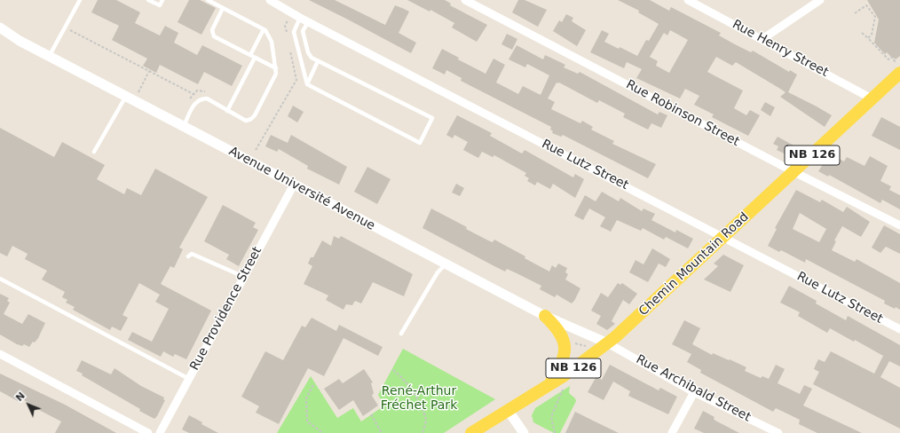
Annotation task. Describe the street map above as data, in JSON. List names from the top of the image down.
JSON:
{
  "streets": {
    "main road": ["NB 126", "Chemin Mountain Road"],
    "street": [
      "Rue Henry Street",
      "Rue Robinson Street",
      "Rue Lutz Street",
      "Avenue Université Avenue",
      "Rue Providence Street",
      "Rue Archibald Street"
    ]
  },
  "crossings": [
    ["Rue Henry Street", "Chemin Mountain Road"],
    ["Rue Robinson Street", "Chemin Mountain Road"],
    ["Rue Lutz Street", "Chemin Mountain Road"],
    ["Avenue Université Avenue", "Chemin Mountain Road"],
    ["Avenue Université Avenue", "Rue Providence Street"],
    ["Avenue Université Avenue", "Rue Archibald Street"],
    ["Chemin Mountain Road", "Rue Archibald Street"]
  ],
  "parks": ["René-Arthur Fréchet Park"],
  "north": "top left"
}
